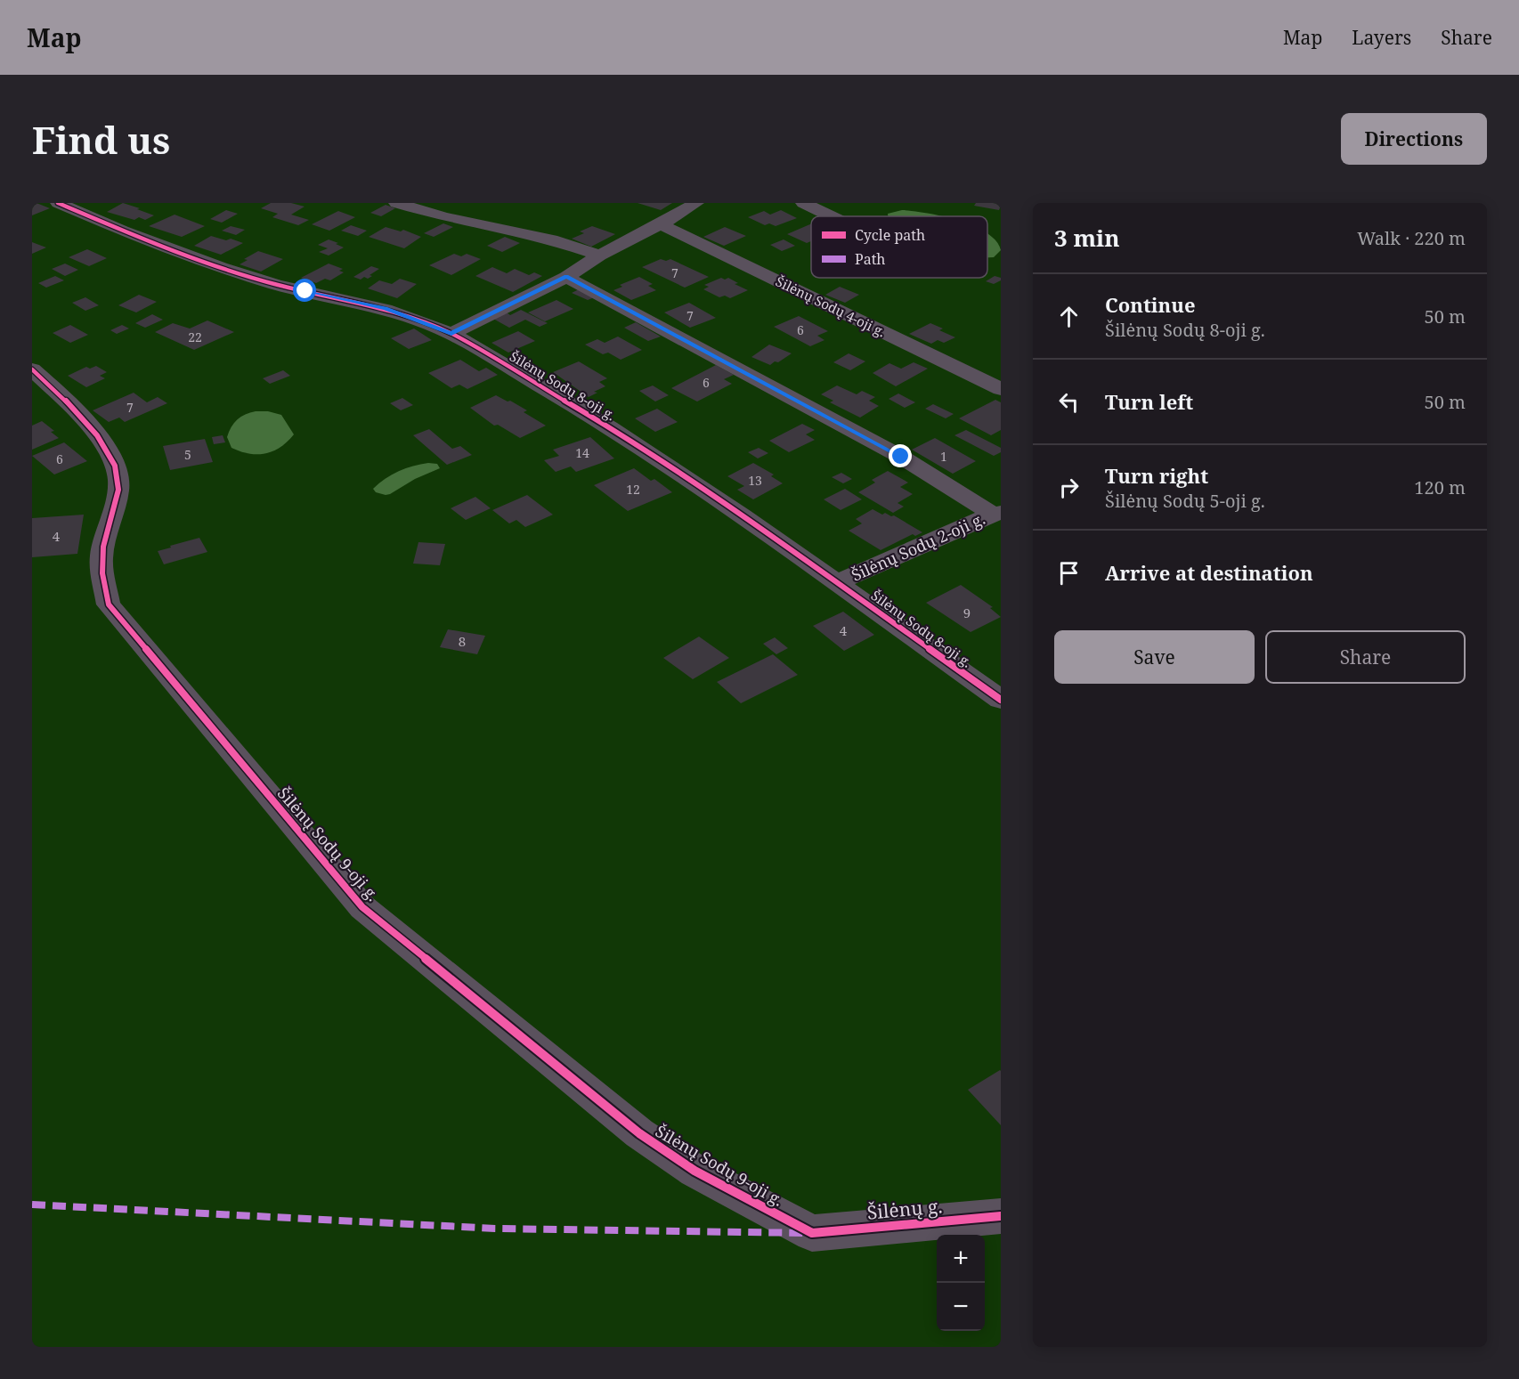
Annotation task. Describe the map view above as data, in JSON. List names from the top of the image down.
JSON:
{
  "streets": {
    "street": [
      "Šilėnų Sodų 4-oji g.",
      "Šilėnų Sodų 8-oji g.",
      "Šilėnų Sodų 2-oji g.",
      "Šilėnų Sodų 9-oji g.",
      "Šilėnų g."
    ]
  },
  "crossings": [
    ["Šilėnų Sodų 8-oji g.", "Šilėnų Sodų 2-oji g."],
    ["Šilėnų Sodų 9-oji g.", "Šilėnų g."]
  ],
  "house_numbers": [
    "7",
    "7",
    "6",
    "22",
    "6",
    "7",
    "14",
    "5",
    "1",
    "6",
    "13",
    "12",
    "4",
    "9",
    "4",
    "8"
  ],
  "legend": ["Cycle path", "Path"],
  "page": {
    "header": "Map",
    "nav": ["Map", "Layers", "Share"],
    "buttons": [
      "Directions",
      ["Save", "Share"]
    ],
    "title": "Find us",
    "heading": ["3 min", "Walk · 220 m"],
    "list": [
      ["Continue", "Šilėnų Sodų 8-oji g.", "50 m"],
      ["Turn left", "50 m"],
      ["Turn right", "Šilėnų Sodų 5-oji g.", "120 m"],
      "Arrive at destination"
    ],
    "map_buttons": ["+", "−"]
  }
}
